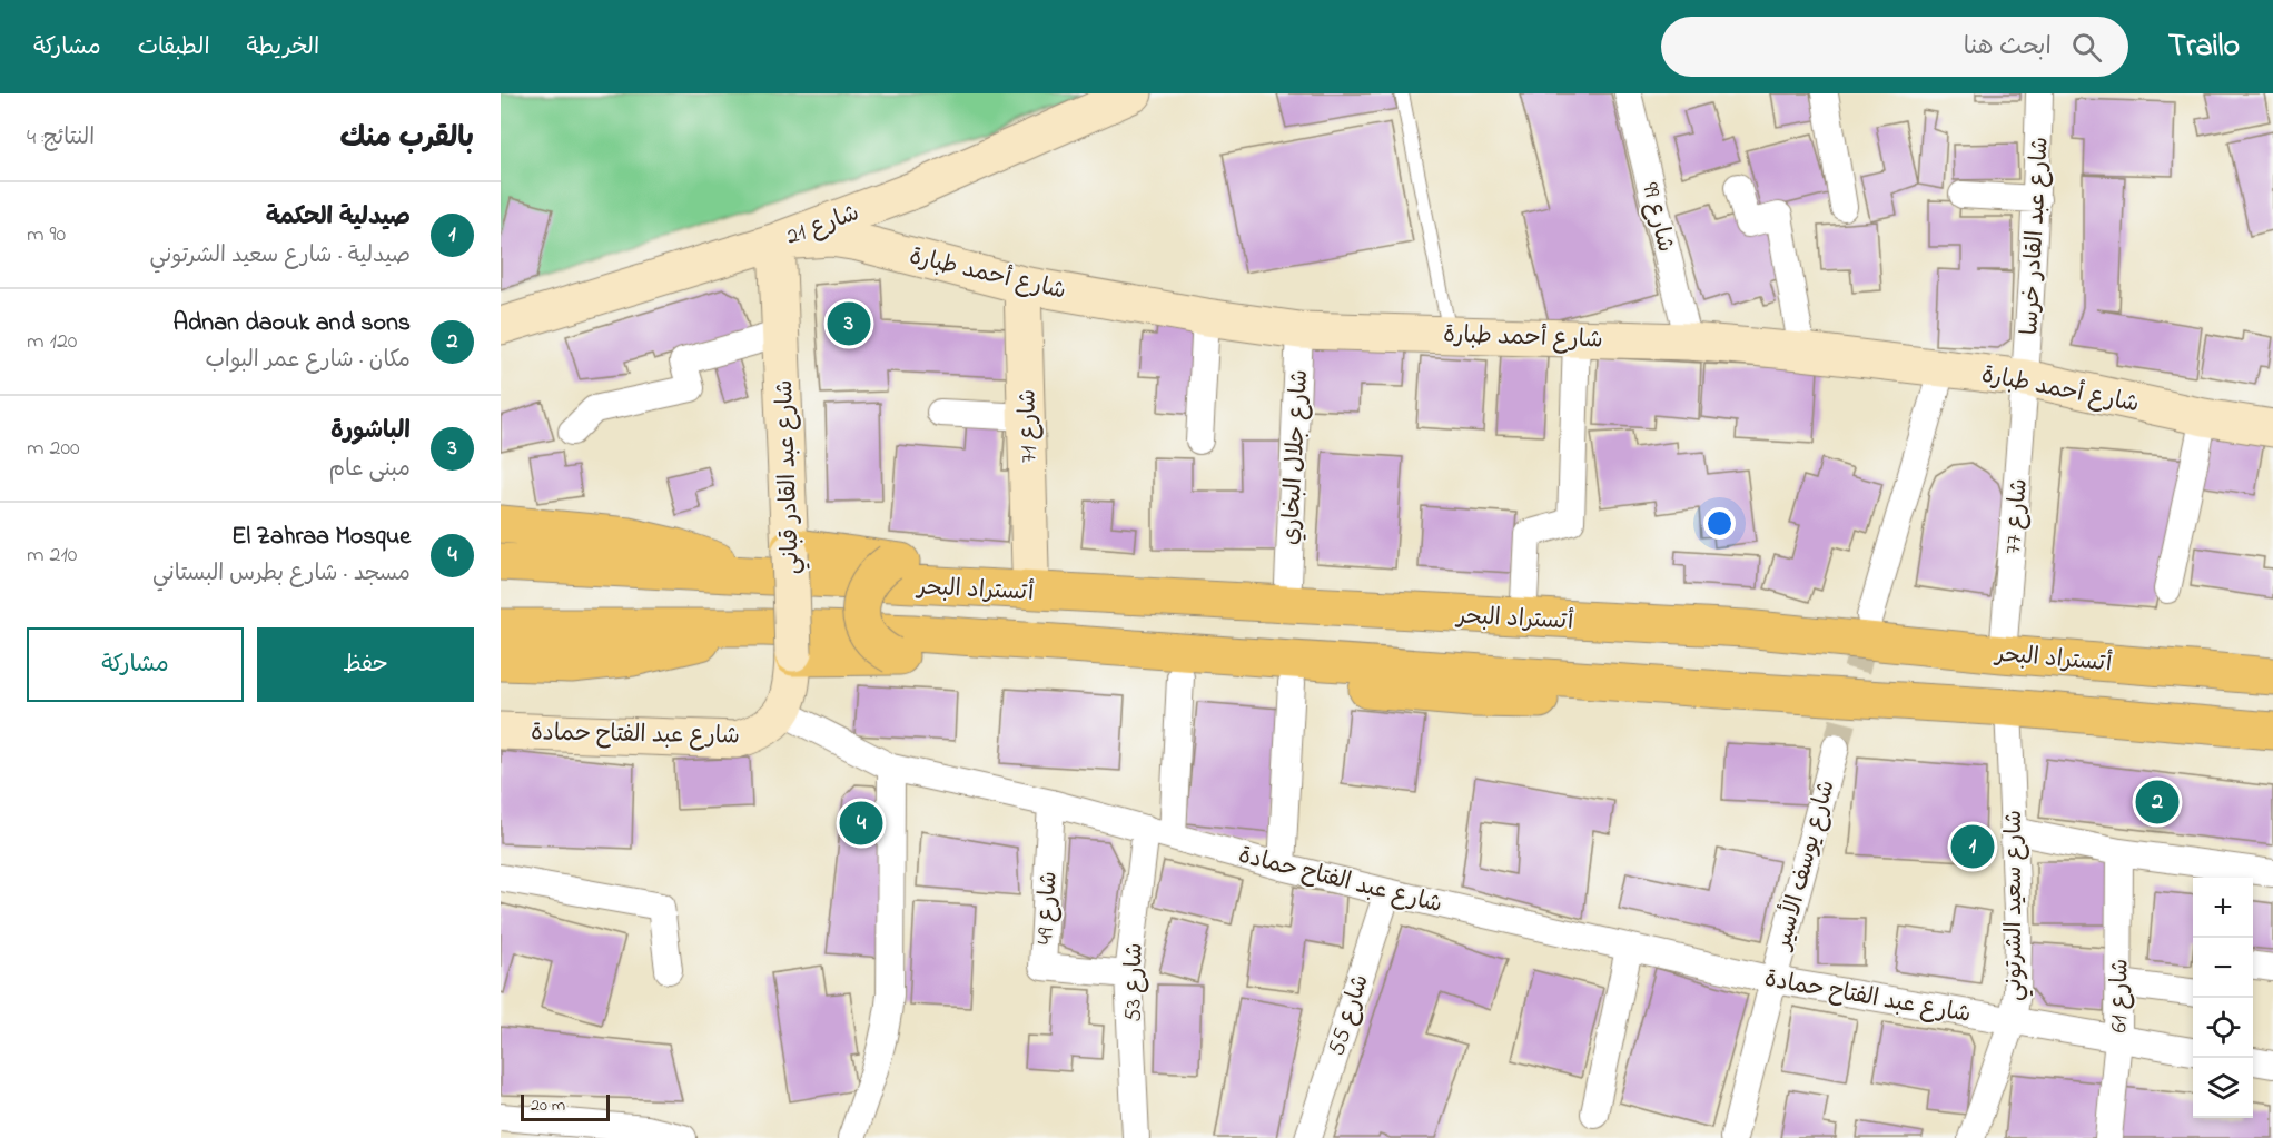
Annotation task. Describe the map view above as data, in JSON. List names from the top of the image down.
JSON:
{
  "streets": {
    "highway": ["أتستراد البحر"],
    "street": [
      "شارع 99",
      "شارع 21",
      "شارع عبد القادر خرسا",
      "شارع أحمد طبارة",
      "شارع 71",
      "شارع جلال البخاري",
      "شارع عبد القادر قباني",
      "شارع 77",
      "شارع عبد الفتاح حمادة",
      "شارع يوسف الأسير",
      "شارع سعيد الشرتوني",
      "شارع 49",
      "شارع 53",
      "شارع 61",
      "شارع 55"
    ]
  },
  "crossings": [
    ["شارع 99", "شارع أحمد طبارة"],
    ["شارع 21", "شارع أحمد طبارة"],
    ["شارع 21", "شارع عبد القادر قباني"],
    ["شارع عبد القادر خرسا", "شارع أحمد طبارة"],
    ["شارع عبد القادر خرسا", "شارع 77"],
    ["شارع أحمد طبارة", "شارع 71"],
    ["شارع أحمد طبارة", "شارع جلال البخاري"],
    ["شارع أحمد طبارة", "شارع عبد القادر قباني"],
    ["شارع أحمد طبارة", "شارع 77"],
    ["شارع عبد القادر قباني", "شارع عبد الفتاح حمادة"],
    ["شارع 77", "أتستراد البحر"],
    ["أتستراد البحر", "شارع سعيد الشرتوني"],
    ["شارع عبد الفتاح حمادة", "شارع يوسف الأسير"],
    ["شارع عبد الفتاح حمادة", "شارع سعيد الشرتوني"],
    ["شارع عبد الفتاح حمادة", "شارع 49"],
    ["شارع عبد الفتاح حمادة", "شارع 53"],
    ["شارع عبد الفتاح حمادة", "شارع 61"],
    ["شارع عبد الفتاح حمادة", "شارع 55"],
    ["شارع 49", "شارع 53"]
  ],
  "scale_bar": "20 m",
  "page": {
    "header": "Trailo",
    "search": "ابحث هنا",
    "nav": ["الخريطة", "الطبقات", "مشاركة"],
    "heading": ["بالقرب منك", "النتائج: 4"],
    "list": [
      {
        "mark": "1",
        "name": "صيدلية الحكمة",
        "note": "صيدلية · شارع سعيد الشرتوني",
        "value": "90 m"
      },
      {
        "mark": "2",
        "name": "Adnan daouk and sons",
        "note": "مكان · شارع عمر البواب",
        "value": "120 m"
      },
      {
        "mark": "3",
        "name": "الباشورة",
        "note": "مبنى عام",
        "value": "200 m"
      },
      {
        "mark": "4",
        "name": "El Zahraa Mosque",
        "note": "مسجد · شارع بطرس البستاني",
        "value": "210 m"
      }
    ],
    "pins": [
      "3",
      "2",
      "4",
      "1"
    ],
    "buttons": ["حفظ", "مشاركة"],
    "map_buttons": ["+", "−"],
    "scale": "20 m"
  }
}
